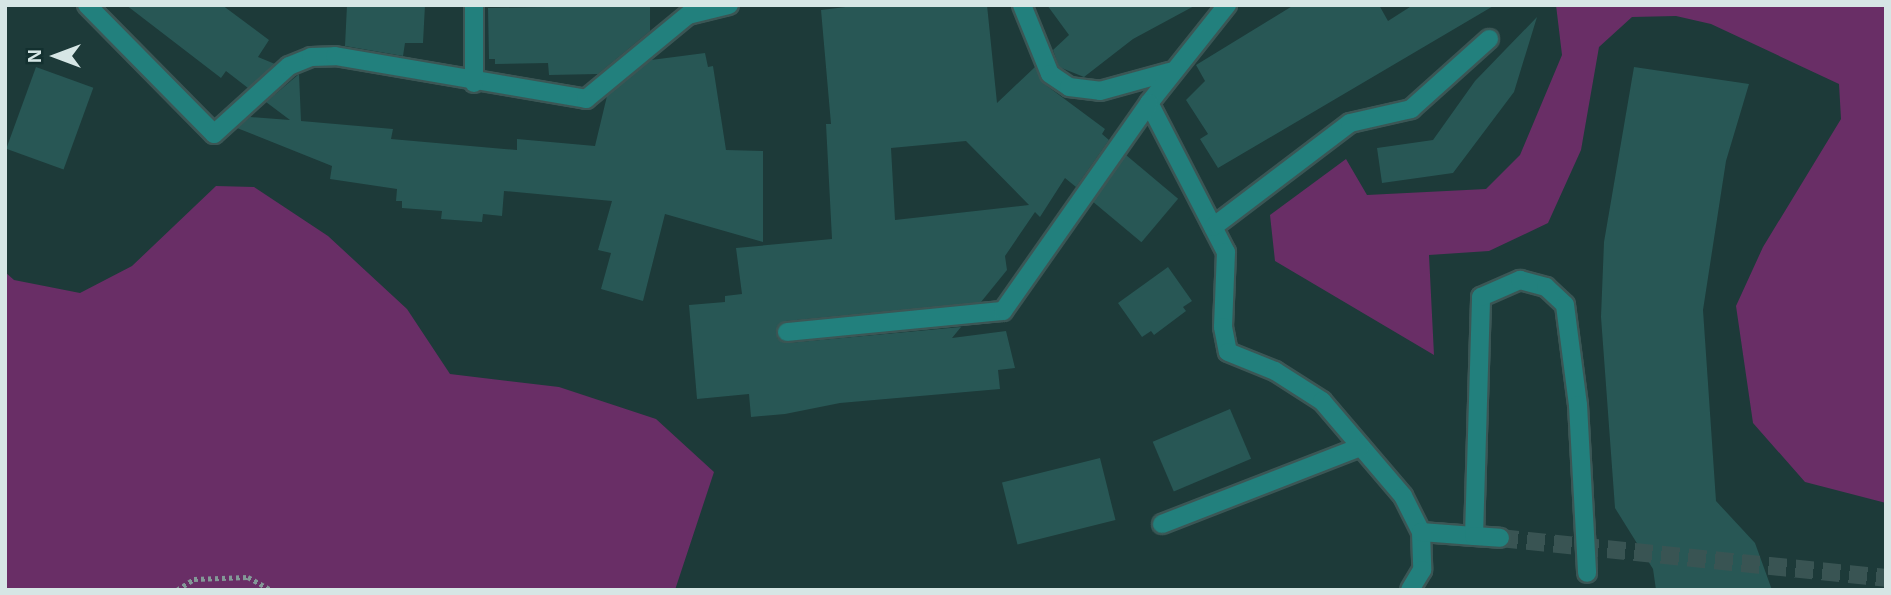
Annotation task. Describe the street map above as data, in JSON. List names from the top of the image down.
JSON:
{
  "north": "left"
}
